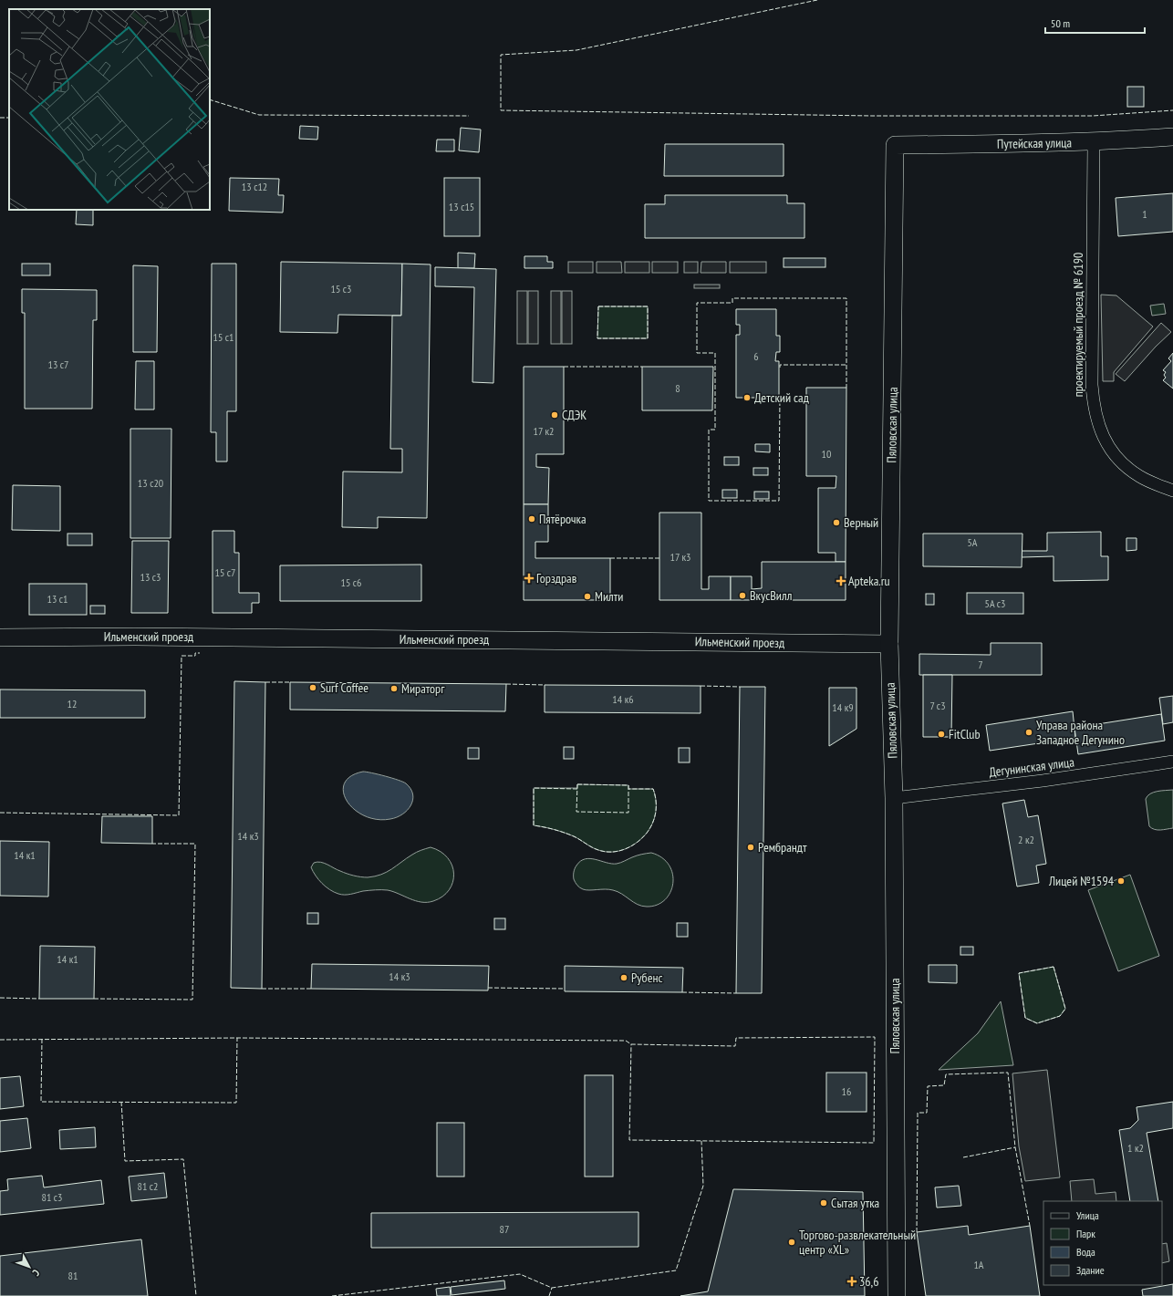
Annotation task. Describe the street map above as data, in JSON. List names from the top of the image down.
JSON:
{
  "streets": {
    "street": [
      "Путейская улица",
      "проектируемый проезд № 6190",
      "Пяловская улица",
      "Ильменский проезд",
      "Дегунинская улица"
    ]
  },
  "crossings": [
    ["Путейская улица", "проектируемый проезд № 6190"],
    ["Путейская улица", "Пяловская улица"],
    ["Пяловская улица", "Ильменский проезд"],
    ["Пяловская улица", "Дегунинская улица"]
  ],
  "places": {
    "other": [
      "Детский сад",
      "СДЭК",
      "Пятёрочка",
      "Верный",
      "ВкусВилл",
      "Милти",
      "Surf Coffee",
      "Мираторг",
      "Управа района Западное Дегунино",
      "FitClub",
      "Рембрандт",
      "Лицей №1594",
      "Рубенс",
      "Сытая утка",
      "Торгово-развлекательный центр «XL»"
    ],
    "health": ["Горздрав", "Apteka.ru", "36,6"]
  },
  "house_numbers": [
    "13 с12",
    "13 с15",
    "1",
    "15 с3",
    "15 с1",
    "6",
    "13 с7",
    "8",
    "17 к2",
    "10",
    "13 с20",
    "5А",
    "17 к3",
    "15 с7",
    "13 с3",
    "15 с6",
    "13 с1",
    "5А с3",
    "7",
    "14 к6",
    "12",
    "7 с3",
    "14 к9",
    "14 к3",
    "2 к2",
    "14 к1",
    "14 к1",
    "14 к3",
    "16",
    "1 к2",
    "81 с2",
    "81 с3",
    "87",
    "1А",
    "81"
  ],
  "legend": [
    "Улица",
    "Парк",
    "Вода",
    "Здание"
  ],
  "scale_bar": "50 m",
  "north": "bottom right"
}
